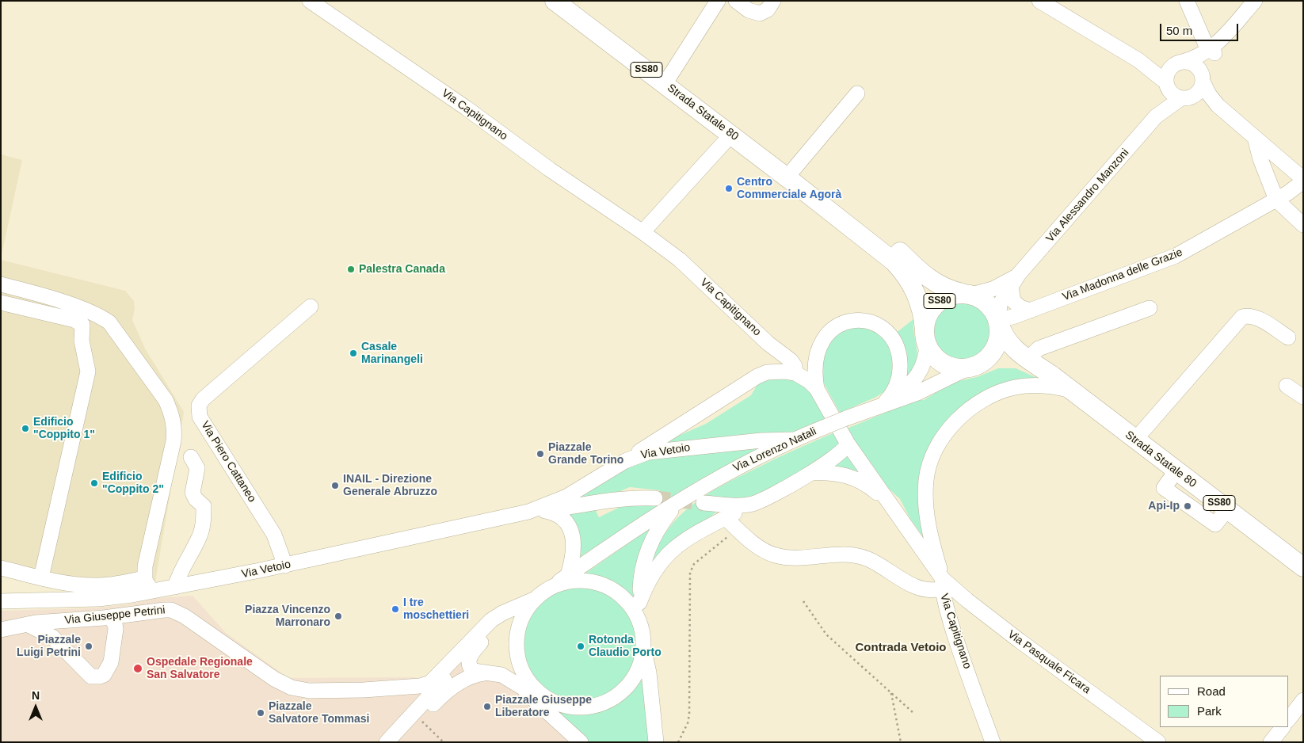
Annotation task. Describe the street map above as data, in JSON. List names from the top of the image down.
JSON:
{
  "streets": {
    "main road": ["SS80", "Strada Statale 80"],
    "street": [
      "Via Capitignano",
      "Via Alessandro Manzoni",
      "Via Madonna delle Grazie",
      "Via Lorenzo Natali",
      "Via Vetoio",
      "Via Piero Cattaneo",
      "Via Giuseppe Petrini",
      "Via Pasquale Ficara"
    ]
  },
  "crossings": [
    ["SS80", "Strada Statale 80"],
    ["SS80", "Via Alessandro Manzoni"],
    ["SS80", "Via Madonna delle Grazie"],
    ["SS80", "Via Lorenzo Natali"],
    ["Strada Statale 80", "Via Alessandro Manzoni"],
    ["Strada Statale 80", "Via Madonna delle Grazie"],
    ["Strada Statale 80", "Via Lorenzo Natali"],
    ["Via Capitignano", "Via Pasquale Ficara"],
    ["Via Alessandro Manzoni", "Via Madonna delle Grazie"],
    ["Via Alessandro Manzoni", "Via Lorenzo Natali"],
    ["Via Madonna delle Grazie", "Via Lorenzo Natali"],
    ["Via Lorenzo Natali", "Via Vetoio"],
    ["Via Vetoio", "Via Piero Cattaneo"]
  ],
  "districts": ["Contrada Vetoio"],
  "places": [
    "Centro Commerciale Agorà",
    "Palestra Canada",
    "Casale Marinangeli",
    "Edificio \"Coppito 1\"",
    "Piazzale Grande Torino",
    "Edificio \"Coppito 2\"",
    "INAIL - Direzione Generale Abruzzo",
    "Api-Ip",
    "I tre moschettieri",
    "Piazza Vincenzo Marronaro",
    "Piazzale Luigi Petrini",
    "Rotonda Claudio Porto",
    "Ospedale Regionale San Salvatore",
    "Piazzale Giuseppe Liberatore",
    "Piazzale Salvatore Tommasi"
  ],
  "legend": ["Road", "Park"],
  "scale_bar": "50 m",
  "north": "top"
}
